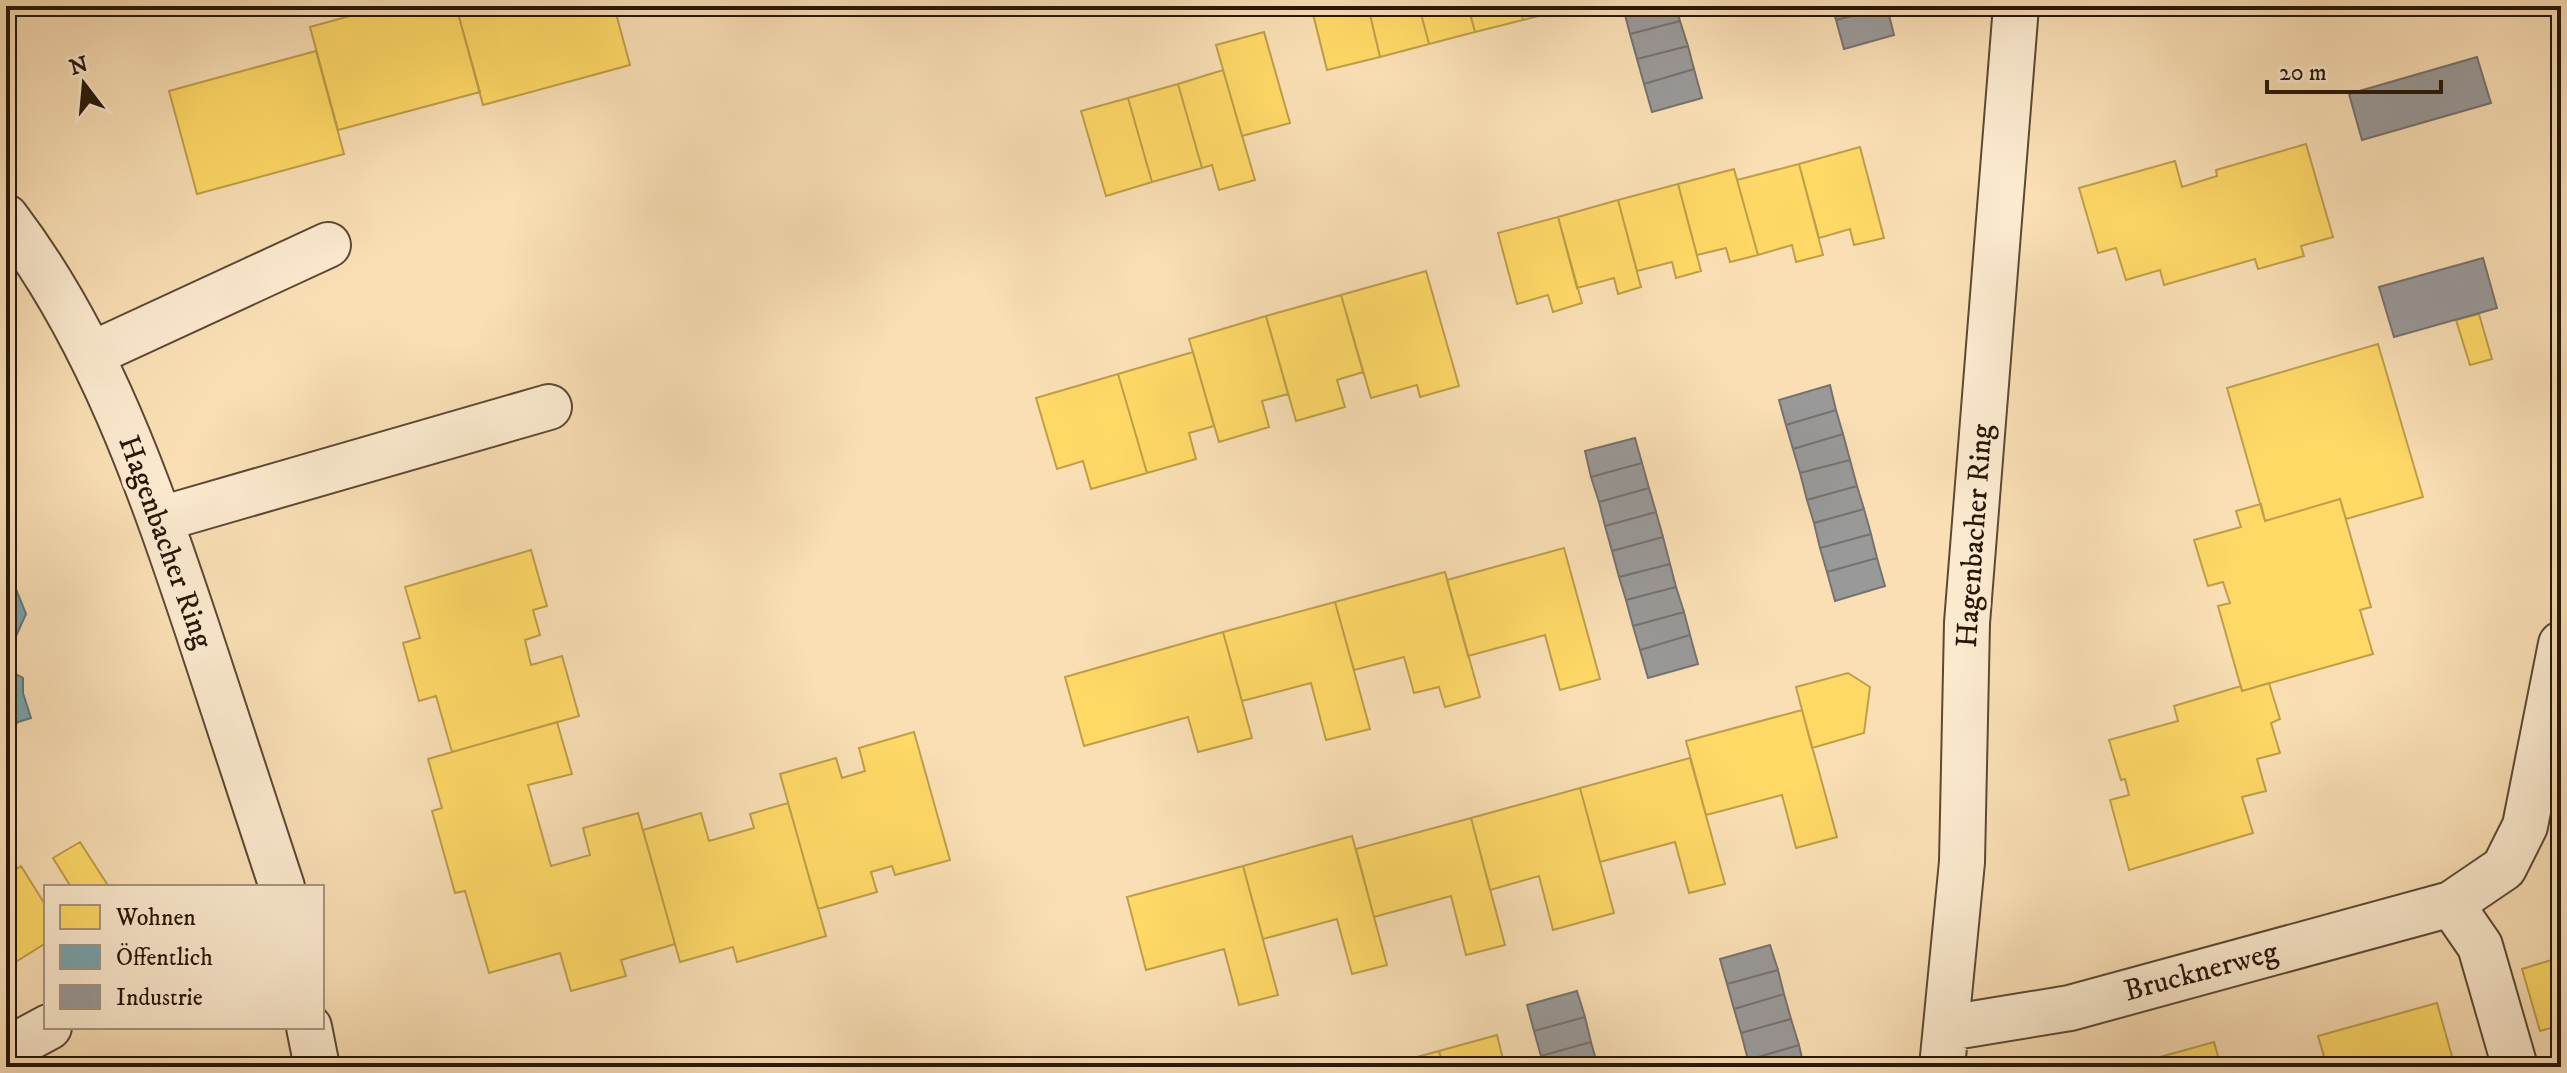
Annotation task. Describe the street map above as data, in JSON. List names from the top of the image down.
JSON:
{
  "streets": {
    "street": ["Hagenbacher Ring", "Brucknerweg"]
  },
  "crossings": [
    ["Hagenbacher Ring", "Brucknerweg"]
  ],
  "legend": ["Wohnen", "Öffentlich", "Industrie"],
  "scale_bar": "20 m",
  "north": "top"
}
